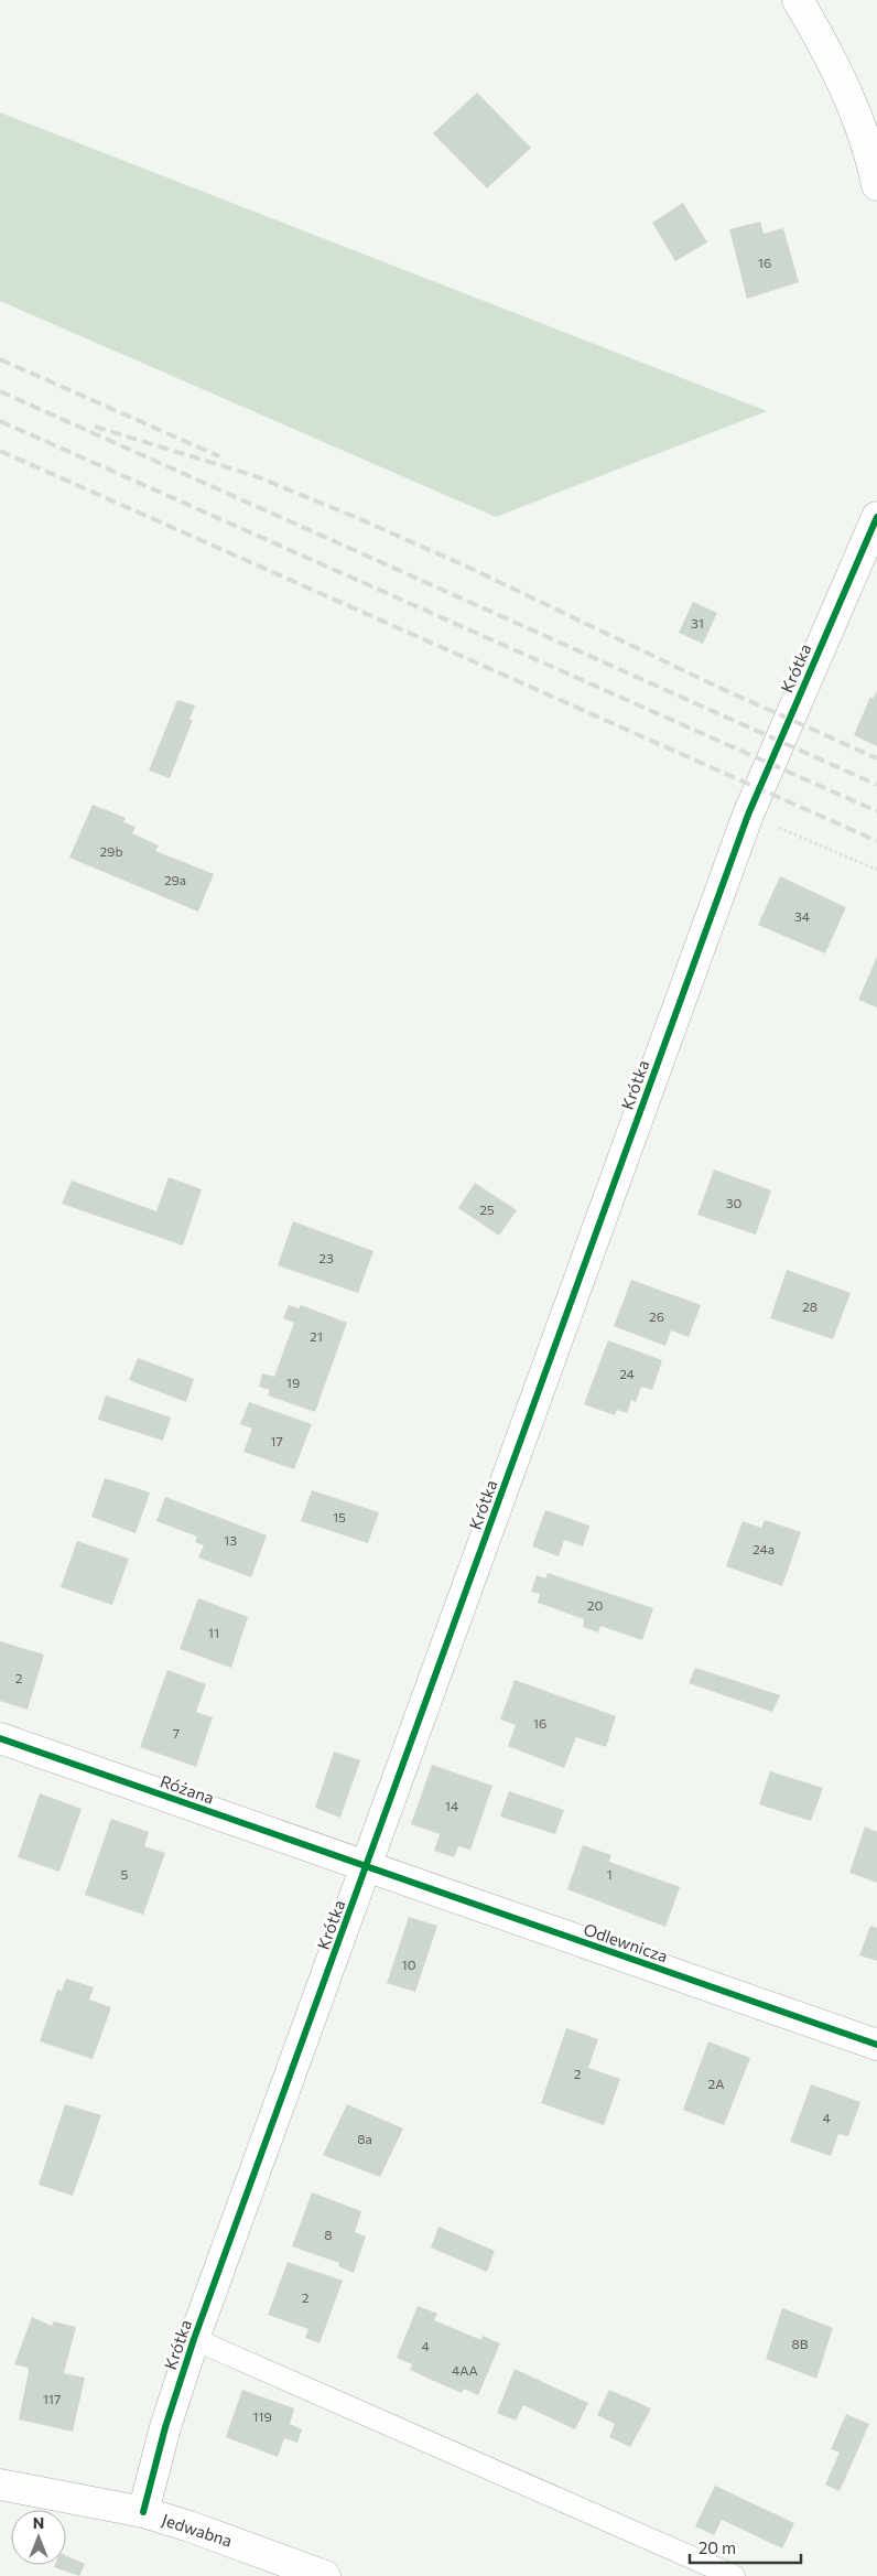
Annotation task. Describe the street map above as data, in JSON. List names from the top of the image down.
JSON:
{
  "streets": {
    "street": [
      "Krótka",
      "Różana",
      "Odlewnicza",
      "Jedwabna"
    ]
  },
  "crossings": [
    ["Krótka", "Różana"],
    ["Krótka", "Odlewnicza"],
    ["Krótka", "Jedwabna"],
    ["Różana", "Odlewnicza"]
  ],
  "house_numbers": [
    "16",
    "31",
    "29b",
    "29a",
    "34",
    "30",
    "25",
    "23",
    "28",
    "26",
    "21",
    "24",
    "19",
    "17",
    "15",
    "13",
    "24a",
    "20",
    "11",
    "2",
    "16",
    "7",
    "14",
    "5",
    "1",
    "10",
    "2",
    "2A",
    "4",
    "8a",
    "8",
    "2",
    "8B",
    "4",
    "4AA",
    "117",
    "119"
  ],
  "scale_bar": "20 m",
  "north": "top"
}
